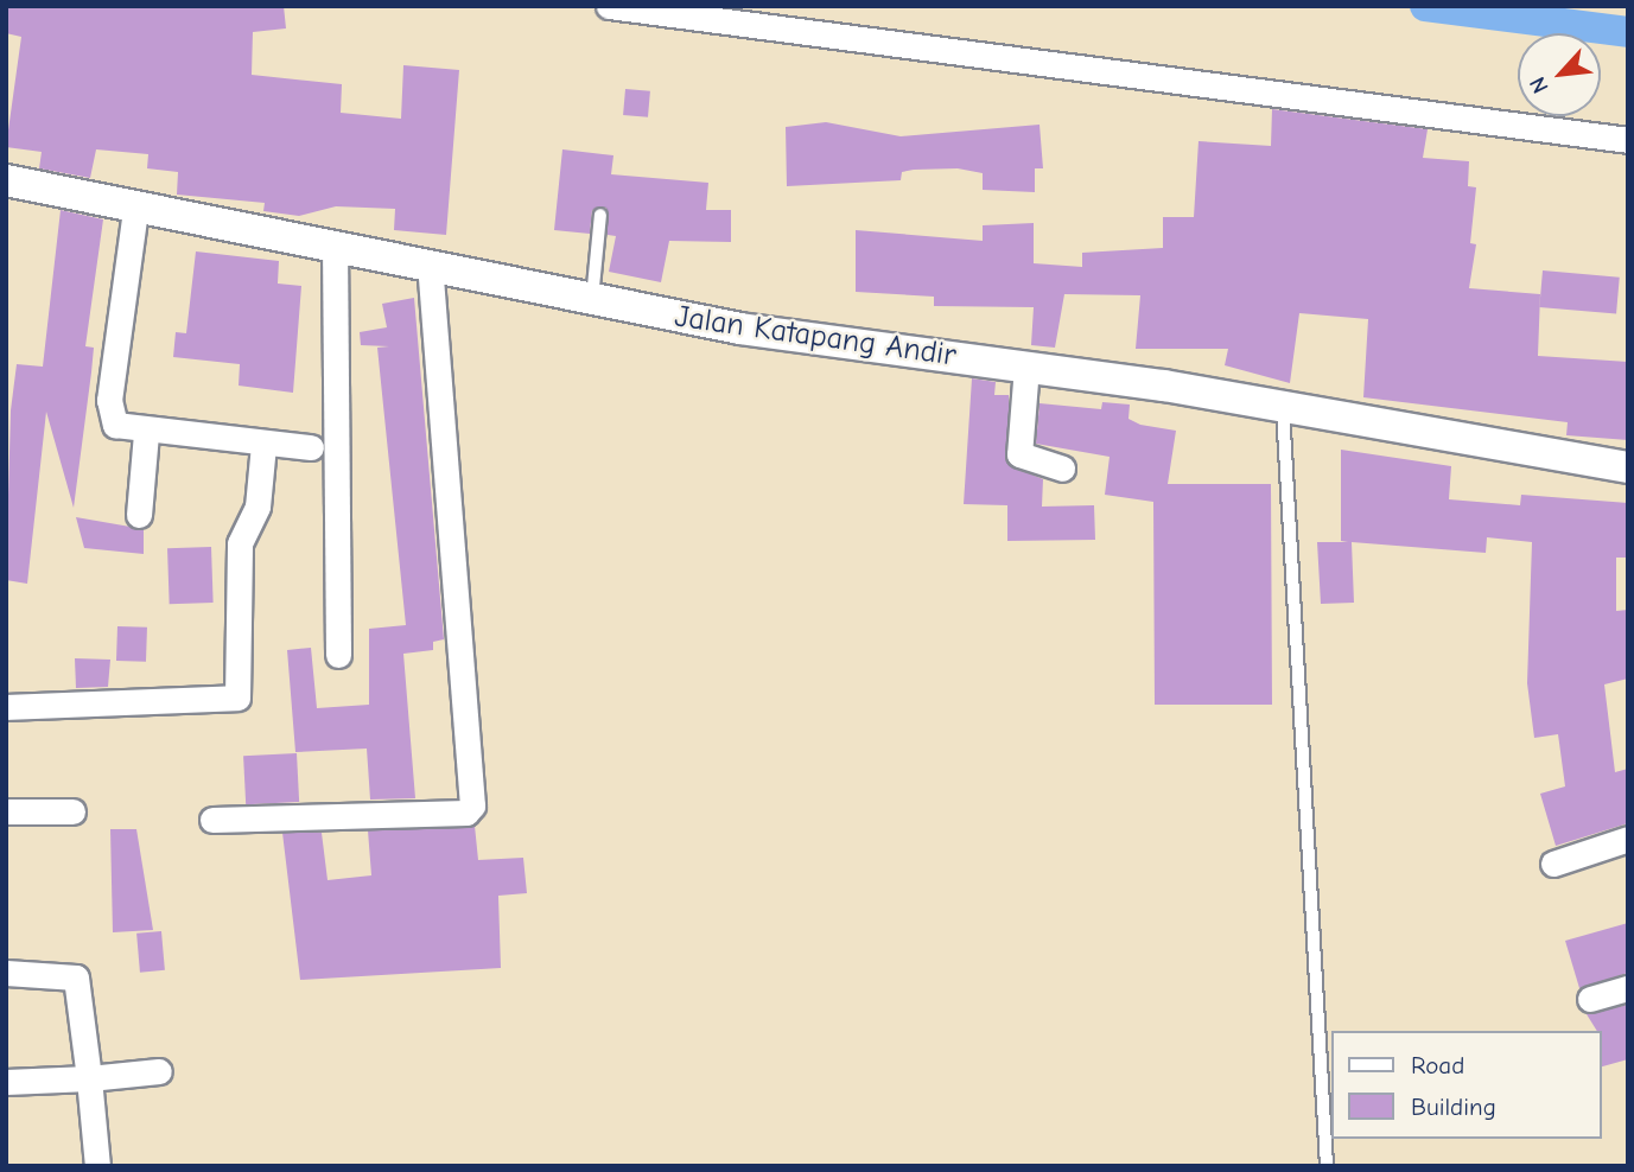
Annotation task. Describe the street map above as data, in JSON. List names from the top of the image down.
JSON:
{
  "streets": {
    "street": ["Jalan Katapang Andir"]
  },
  "legend": ["Road", "Building"],
  "north": "bottom left"
}
